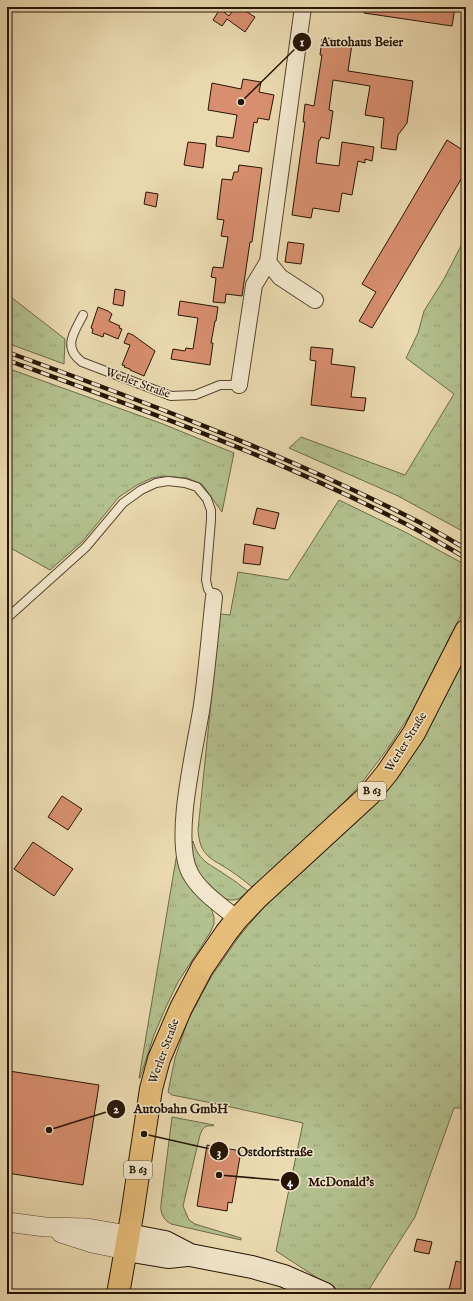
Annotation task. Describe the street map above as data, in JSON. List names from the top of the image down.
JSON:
{
  "streets": {
    "main road": ["Werler Straße", "B 63"]
  },
  "places": [
    "Autohaus Beier",
    "Autobahn GmbH",
    "Ostdorfstraße",
    "McDonald's"
  ]
}
